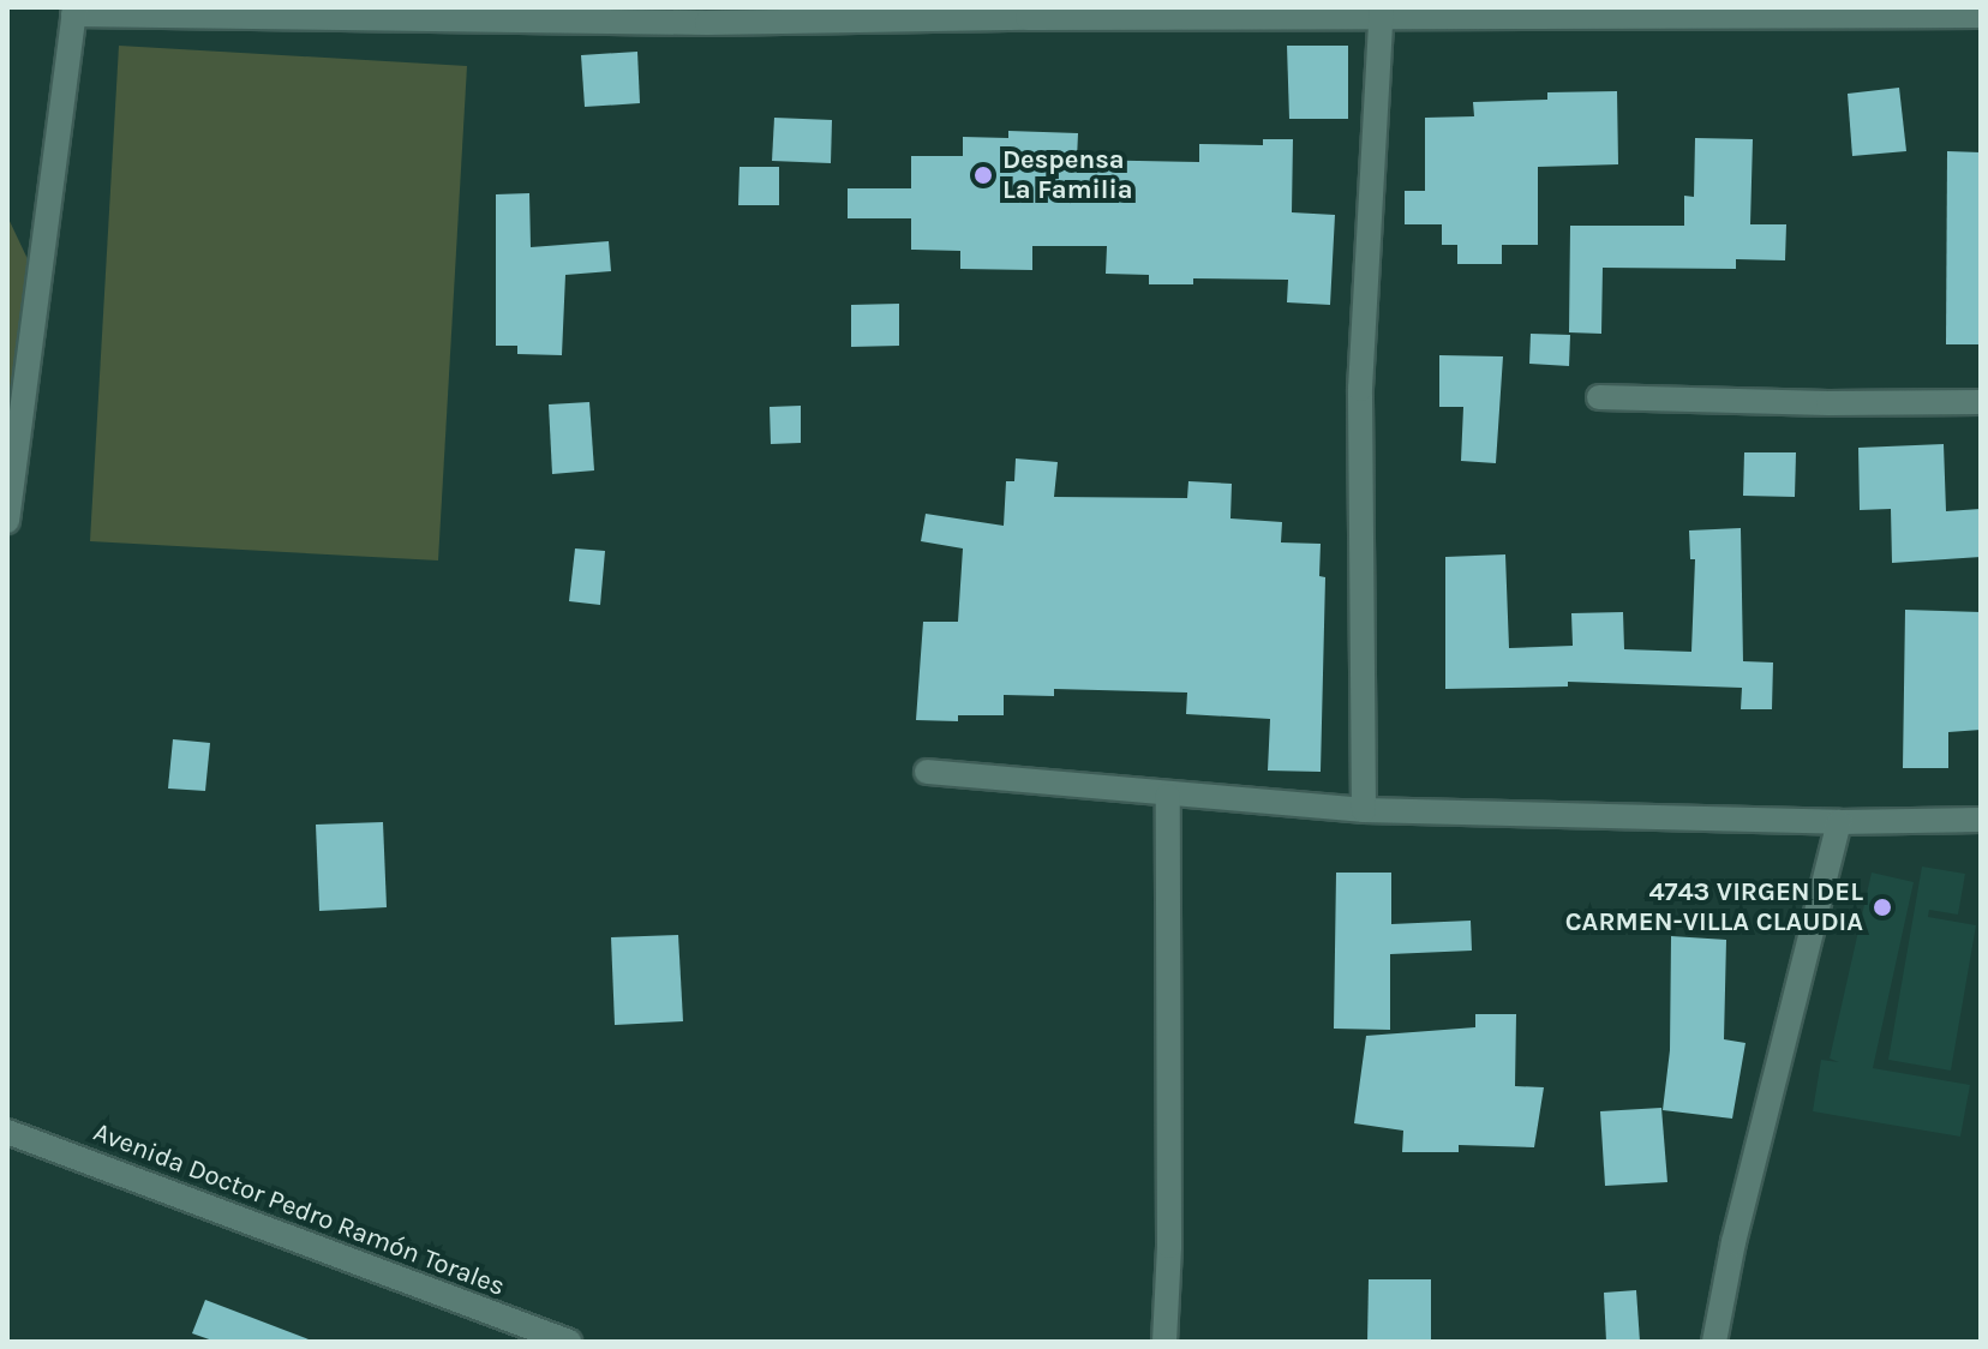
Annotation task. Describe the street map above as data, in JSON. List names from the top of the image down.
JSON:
{
  "streets": {
    "street": ["Avenida Doctor Pedro Ramón Torales"]
  },
  "places": ["Despensa La Familia", "4743 VIRGEN DEL CARMEN-VILLA CLAUDIA"]
}
